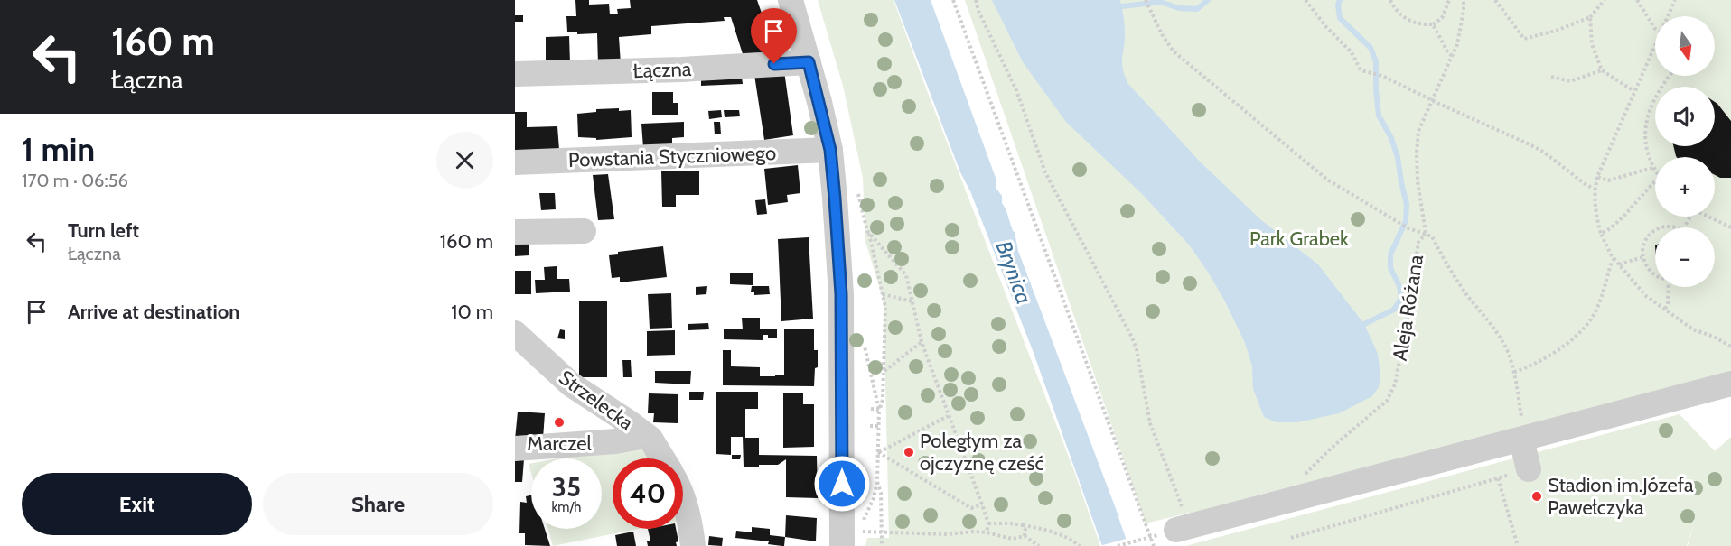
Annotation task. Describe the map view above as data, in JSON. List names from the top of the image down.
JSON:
{
  "streets": {
    "street": ["Łączna", "Powstania Styczniowego", "Strzelecka"],
    "path": ["Aleja Różana"]
  },
  "water": ["Brynica"],
  "parks": ["Park Grabek"],
  "places": ["Marczel", "Poległym za ojczyznę cześć", "Stadion im.Józefa Pawełczyka"],
  "north": "bottom",
  "page": {
    "turn": ["160 m", "Łączna"],
    "map_buttons": ["+", "−"],
    "heading": ["1 min", "170 m · 06:56"],
    "list": [
      {
        "name": "Turn left",
        "note": "Łączna",
        "value": "160 m"
      },
      {
        "name": "Arrive at destination",
        "value": "10 m"
      }
    ],
    "speed": "35 km/h",
    "limit": "40",
    "buttons": ["Exit", "Share"]
  }
}
